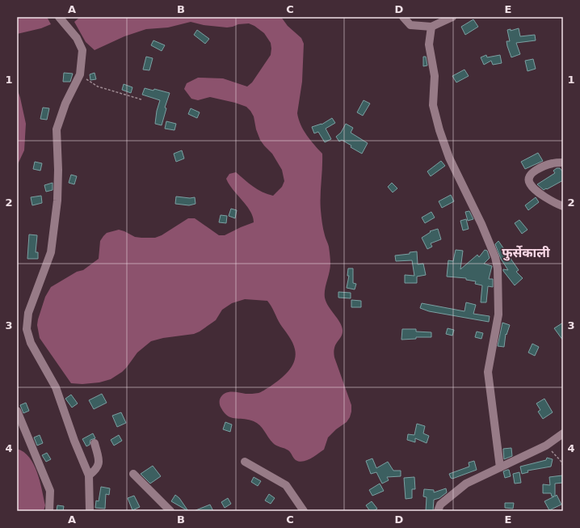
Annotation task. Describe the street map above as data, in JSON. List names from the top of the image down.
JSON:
{
  "districts": ["फुर्सेकाली"],
  "grid": {
    "columns": [
      "A",
      "B",
      "C",
      "D",
      "E"
    ],
    "rows": [
      "1",
      "2",
      "3",
      "4"
    ]
  }
}
